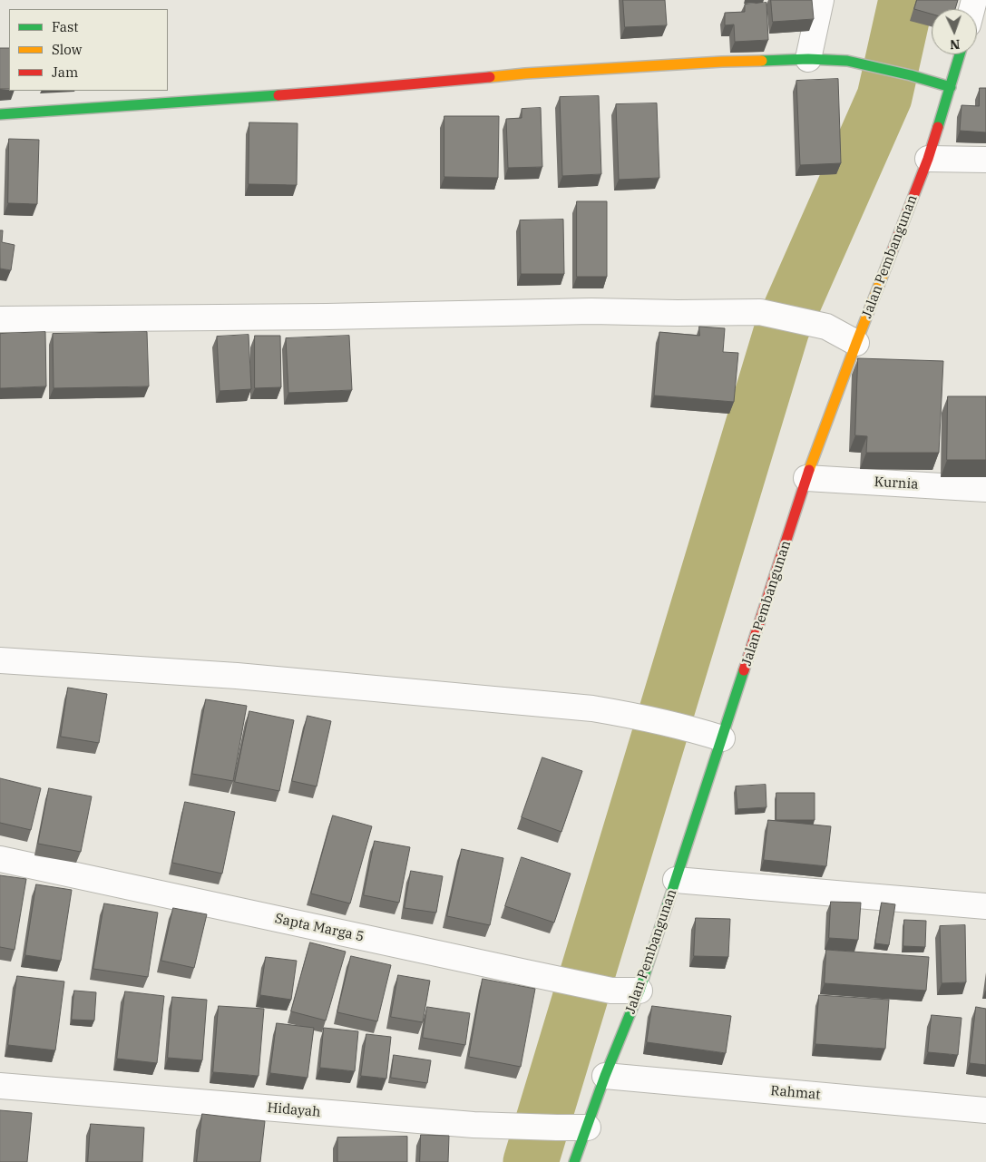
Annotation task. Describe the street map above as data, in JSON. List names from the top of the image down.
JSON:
{
  "streets": {
    "street": [
      "Jalan Pembangunan",
      "Kurnia",
      "Sapta Marga 5",
      "Rahmat",
      "Hidayah"
    ]
  },
  "crossings": [
    ["Jalan Pembangunan", "Kurnia"],
    ["Jalan Pembangunan", "Sapta Marga 5"],
    ["Jalan Pembangunan", "Rahmat"],
    ["Jalan Pembangunan", "Hidayah"]
  ],
  "legend": ["Fast", "Slow", "Jam"],
  "north": "bottom"
}
